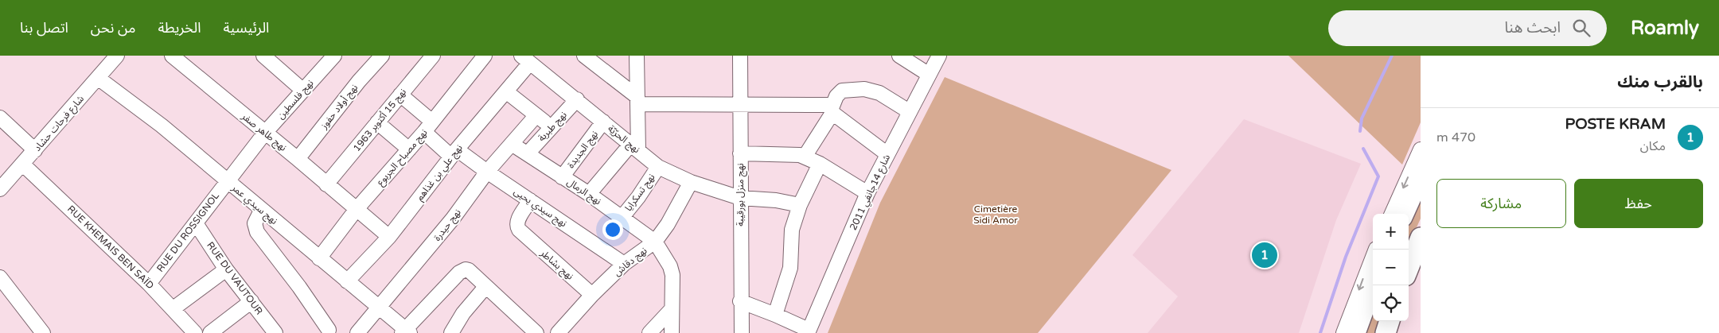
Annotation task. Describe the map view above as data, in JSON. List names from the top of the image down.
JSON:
{
  "streets": {
    "street": [
      "نهج فلسطين",
      "نهج أولاد حفوز",
      "نهج 15 أكتوبر 1963",
      "شارع فرحات حشاد",
      "نهج طبربة",
      "نهج طاهر صفر",
      "نهج الحرّيّة",
      "نهج الجديدة",
      "نهج مصباح الجربوع",
      "نهج علي بن غذاهم",
      "نهج الرمال",
      "نهج تسكرايا",
      "شارع 14جانفي 2011",
      "نهج منزل بورقيبة",
      "نهج سيدي عمر",
      "نهج سيدي يحيى",
      "نهج حيدرة",
      "RUE DU ROSSIGNOL",
      "RUE KHEMAIS BEN SAÏD",
      "نهج دقاش",
      "نهج بشاطر",
      "RUE DU VAUTOUR"
    ]
  },
  "crossings": [
    ["نهج فلسطين", "نهج طاهر صفر"],
    ["نهج فلسطين", "نهج سيدي عمر"],
    ["نهج فلسطين", "RUE DU ROSSIGNOL"],
    ["نهج أولاد حفوز", "نهج طاهر صفر"],
    ["نهج 15 أكتوبر 1963", "نهج طاهر صفر"],
    ["نهج 15 أكتوبر 1963", "نهج سيدي يحيى"],
    ["شارع فرحات حشاد", "نهج سيدي عمر"],
    ["شارع فرحات حشاد", "RUE KHEMAIS BEN SAÏD"],
    ["نهج طبربة", "نهج الحرّيّة"],
    ["نهج طبربة", "نهج الرمال"],
    ["نهج طاهر صفر", "نهج مصباح الجربوع"],
    ["نهج طاهر صفر", "نهج علي بن غذاهم"],
    ["نهج الحرّيّة", "نهج الجديدة"],
    ["نهج الحرّيّة", "نهج علي بن غذاهم"],
    ["نهج الحرّيّة", "نهج تسكرايا"],
    ["نهج الحرّيّة", "نهج منزل بورقيبة"],
    ["نهج الحرّيّة", "نهج دقاش"],
    ["نهج الجديدة", "نهج الرمال"],
    ["نهج مصباح الجربوع", "نهج سيدي عمر"],
    ["نهج مصباح الجربوع", "نهج سيدي يحيى"],
    ["نهج علي بن غذاهم", "نهج سيدي عمر"],
    ["نهج علي بن غذاهم", "نهج سيدي يحيى"],
    ["نهج الرمال", "نهج تسكرايا"],
    ["نهج الرمال", "نهج حيدرة"],
    ["نهج الرمال", "نهج دقاش"],
    ["نهج سيدي عمر", "نهج حيدرة"],
    ["نهج سيدي عمر", "RUE DU ROSSIGNOL"],
    ["نهج سيدي يحيى", "نهج حيدرة"],
    ["نهج سيدي يحيى", "نهج دقاش"],
    ["نهج سيدي يحيى", "نهج بشاطر"],
    ["RUE DU ROSSIGNOL", "RUE KHEMAIS BEN SAÏD"],
    ["RUE DU ROSSIGNOL", "RUE DU VAUTOUR"],
    ["نهج دقاش", "نهج بشاطر"]
  ],
  "parks": ["Cimetière Sidi Amor"],
  "page": {
    "header": "Roamly",
    "search": "ابحث هنا",
    "nav": [
      "الرئيسية",
      "الخريطة",
      "من نحن",
      "اتصل بنا"
    ],
    "heading": "بالقرب منك",
    "list": [
      {
        "mark": "1",
        "name": "POSTE KRAM",
        "note": "مكان",
        "value": "470 m"
      }
    ],
    "buttons": ["حفظ", "مشاركة"],
    "map_buttons": ["+", "−"],
    "pins": "1"
  }
}
